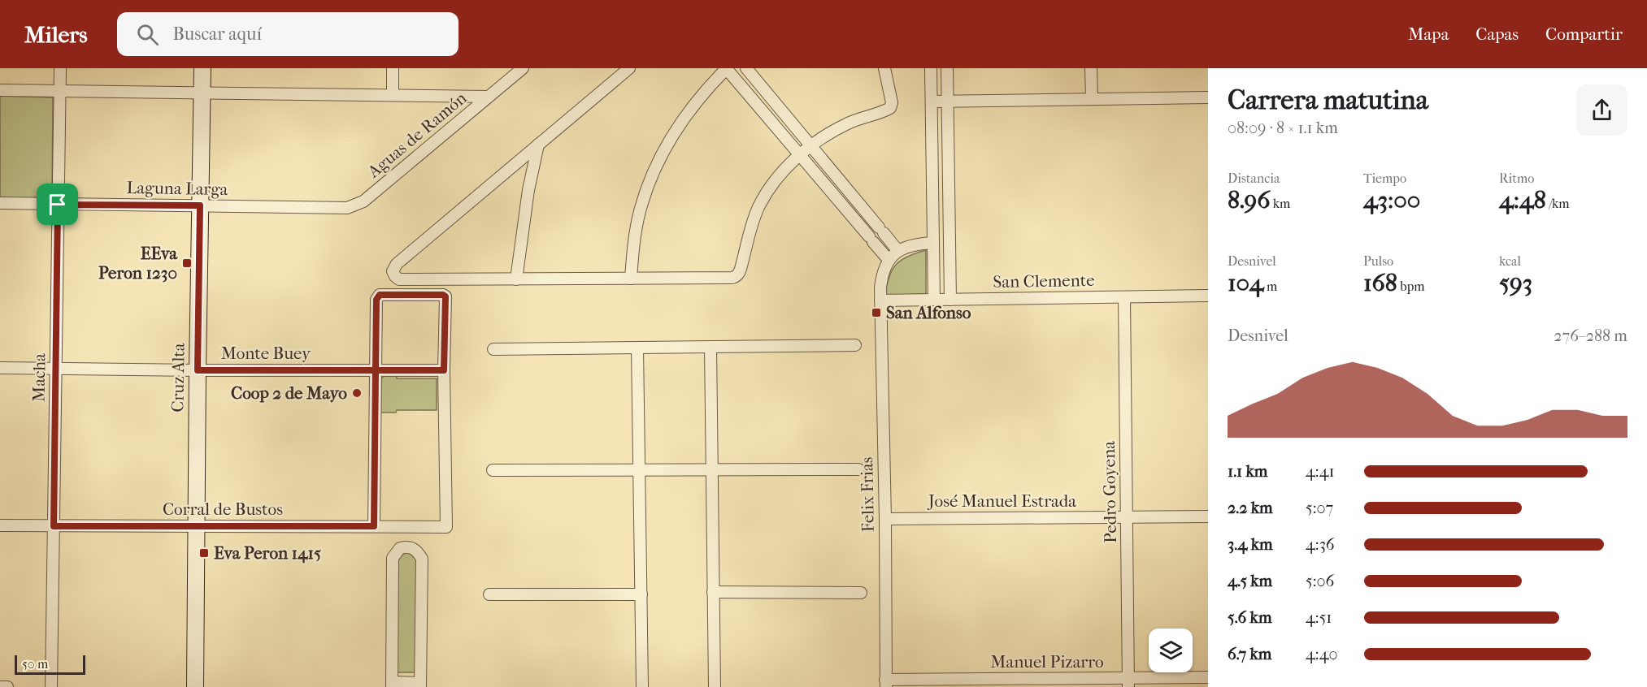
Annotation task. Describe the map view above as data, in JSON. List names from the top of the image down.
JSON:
{
  "streets": {
    "main road": ["Cruz Alta"],
    "street": [
      "Aguas de Ramón",
      "Laguna Larga",
      "San Clemente",
      "Monte Buey",
      "Macha",
      "Pedro Goyena",
      "Felix Frias",
      "José Manuel Estrada",
      "Corral de Bustos",
      "Manuel Pizarro"
    ]
  },
  "crossings": [
    ["Aguas de Ramón", "Laguna Larga"],
    ["Laguna Larga", "Macha"],
    ["Laguna Larga", "Cruz Alta"],
    ["San Clemente", "Pedro Goyena"],
    ["San Clemente", "Felix Frias"],
    ["Monte Buey", "Macha"],
    ["Monte Buey", "Cruz Alta"],
    ["Monte Buey", "Corral de Bustos"],
    ["Macha", "Corral de Bustos"],
    ["Cruz Alta", "Corral de Bustos"],
    ["Pedro Goyena", "José Manuel Estrada"],
    ["Pedro Goyena", "Manuel Pizarro"],
    ["Felix Frias", "José Manuel Estrada"],
    ["Felix Frias", "Manuel Pizarro"]
  ],
  "places": {
    "transit": ["EEva Peron 1230", "San Alfonso", "Eva Peron 1415"],
    "other": ["Coop 2 de Mayo"]
  },
  "scale_bar": "50 m",
  "page": {
    "header": "Milers",
    "search": "Buscar aquí",
    "nav": ["Mapa", "Capas", "Compartir"],
    "heading": ["Carrera matutina", "08:09 · 8 × 1.1 km"],
    "stats": [
      ["Distancia", "8.96 km"],
      ["Tiempo", "43:00"],
      ["Ritmo", "4:48 /km"],
      ["Desnivel", "104 m"],
      ["Pulso", "168 bpm"],
      ["kcal", "593"]
    ],
    "chart": ["Desnivel", "276–288 m"],
    "list": [
      {
        "name": "1.1 km",
        "note": "4:41"
      },
      {
        "name": "2.2 km",
        "note": "5:07"
      },
      {
        "name": "3.4 km",
        "note": "4:36"
      },
      {
        "name": "4.5 km",
        "note": "5:06"
      },
      {
        "name": "5.6 km",
        "note": "4:51"
      },
      {
        "name": "6.7 km",
        "note": "4:40"
      }
    ],
    "scale": "50 m"
  }
}
